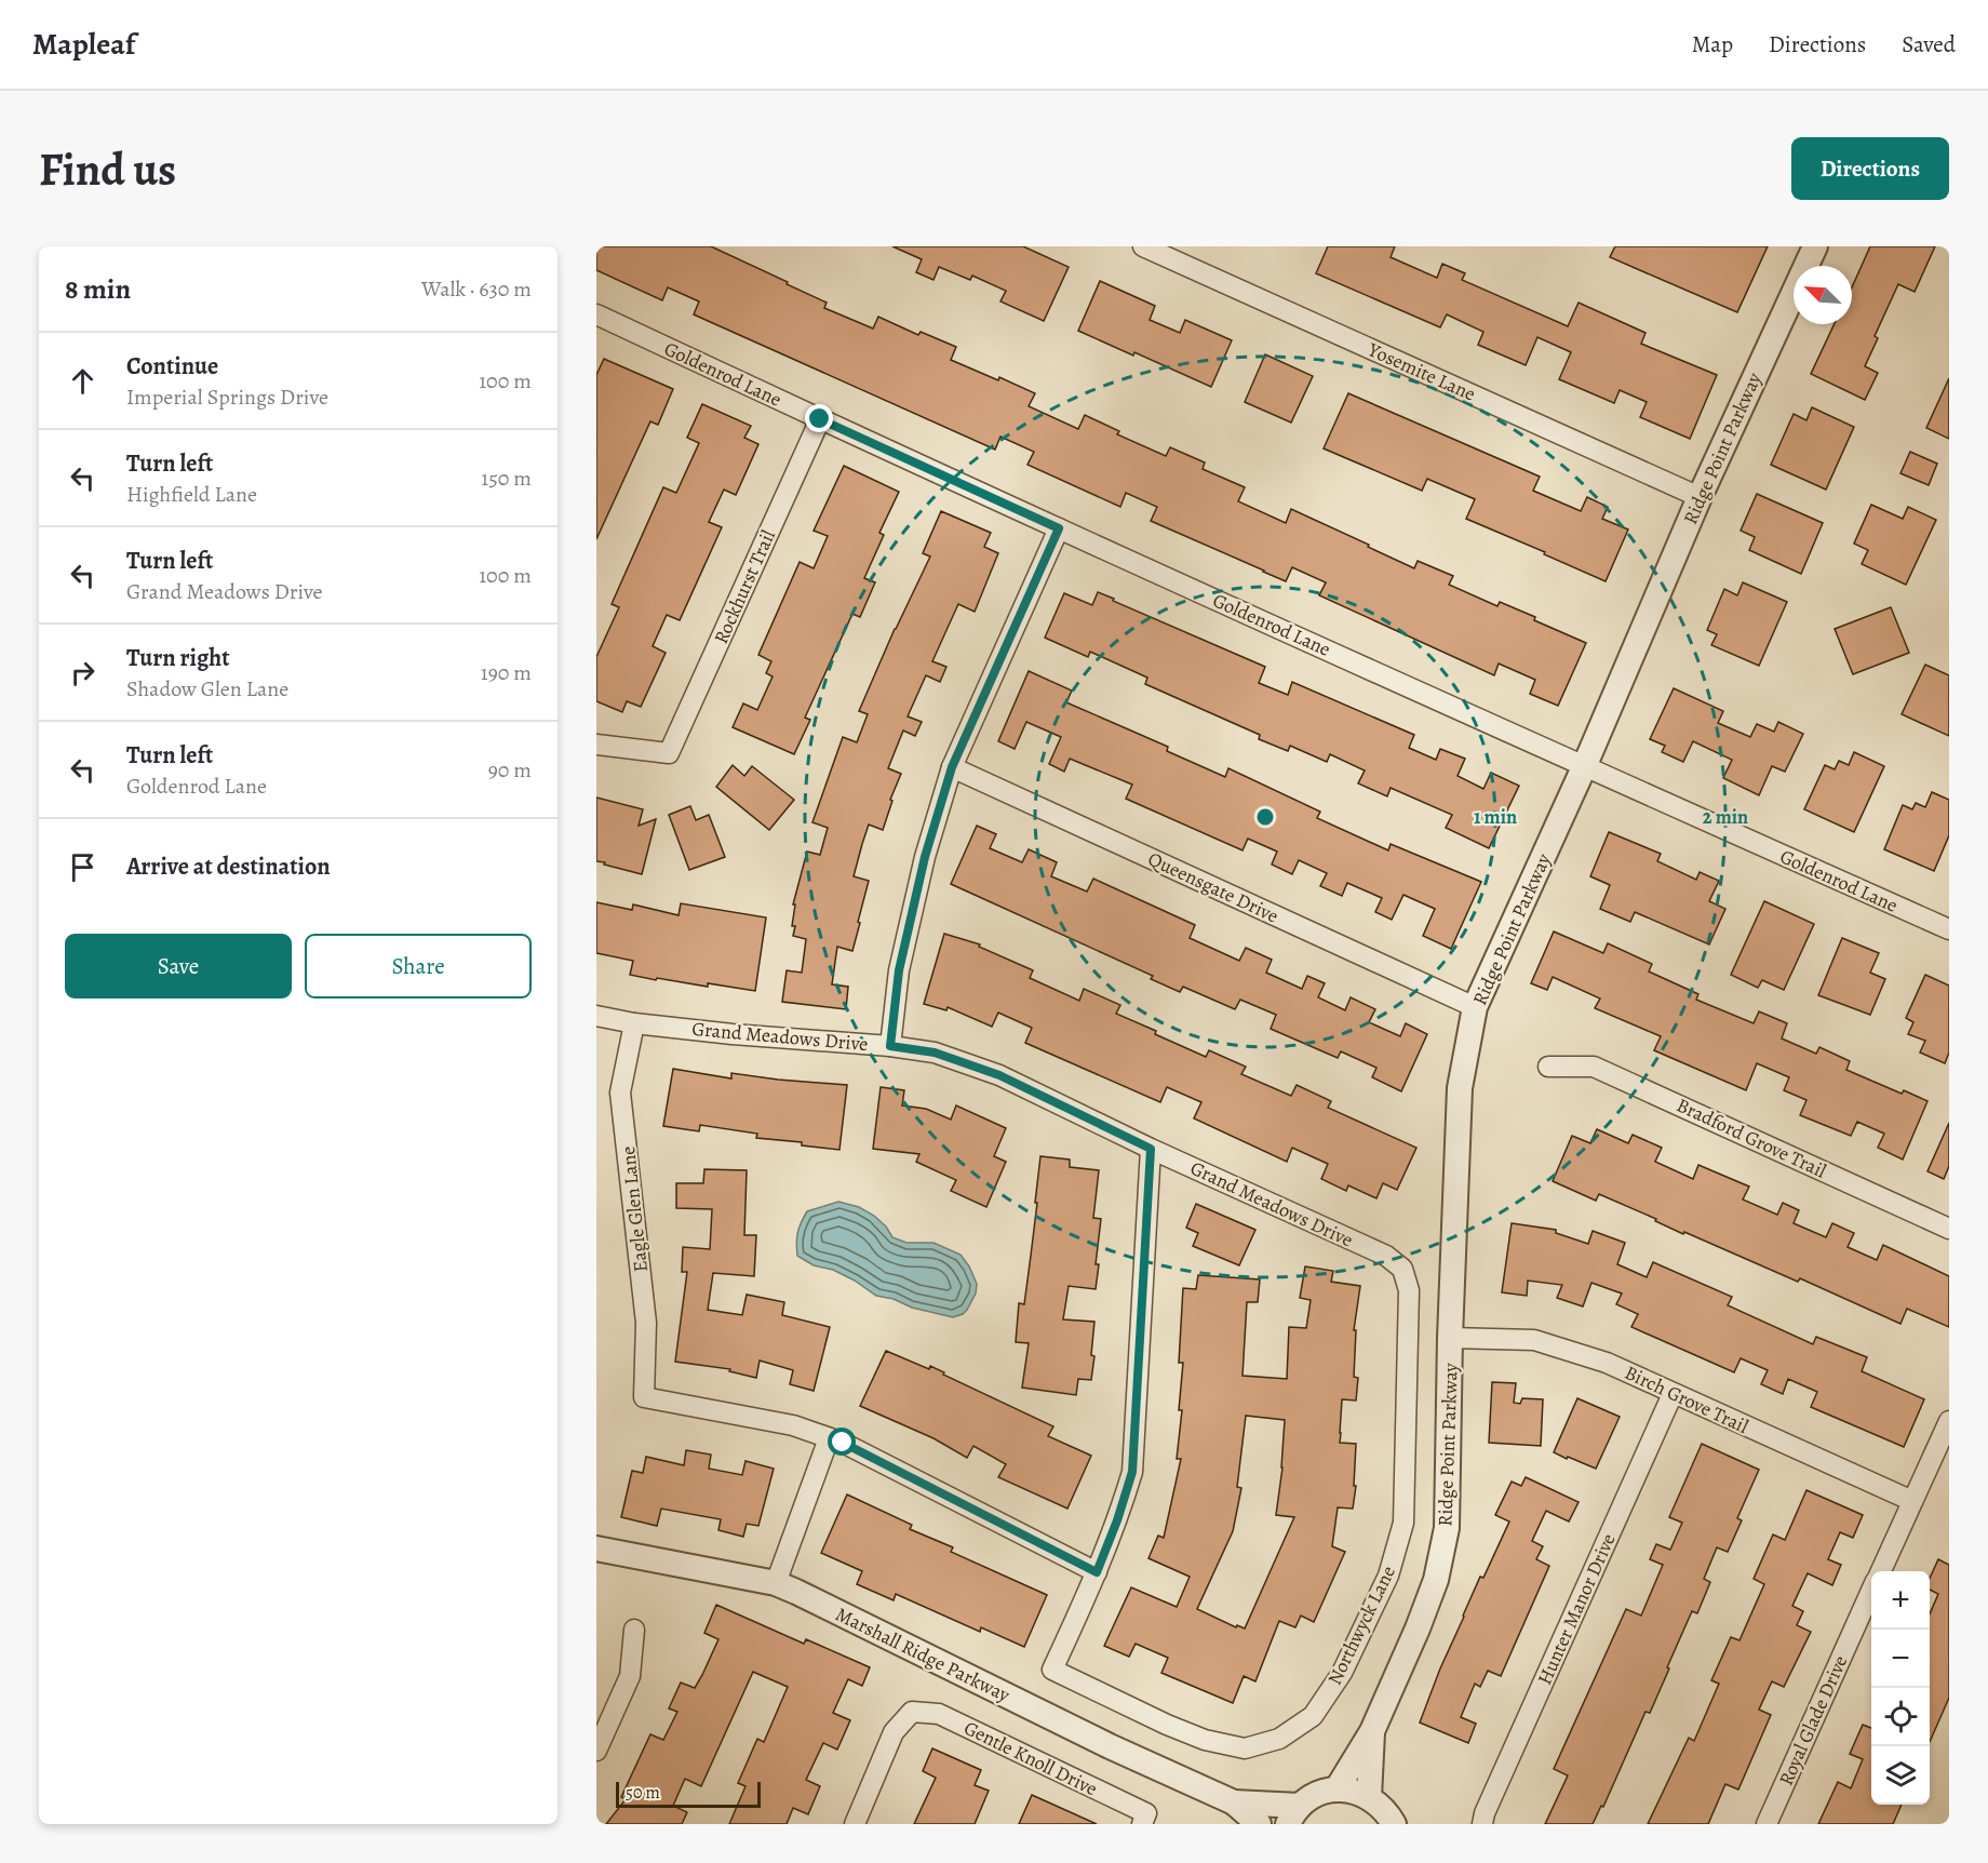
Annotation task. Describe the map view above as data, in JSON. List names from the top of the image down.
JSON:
{
  "streets": {
    "street": [
      "Yosemite Lane",
      "Goldenrod Lane",
      "Ridge Point Parkway",
      "Rockhurst Trail",
      "Queensgate Drive",
      "Grand Meadows Drive",
      "Bradford Grove Trail",
      "Eagle Glen Lane",
      "Birch Grove Trail",
      "Hunter Manor Drive",
      "Northwyck Lane",
      "Marshall Ridge Parkway",
      "Royal Glade Drive",
      "Gentle Knoll Drive"
    ]
  },
  "crossings": [
    ["Yosemite Lane", "Ridge Point Parkway"],
    ["Goldenrod Lane", "Ridge Point Parkway"],
    ["Goldenrod Lane", "Rockhurst Trail"],
    ["Ridge Point Parkway", "Queensgate Drive"],
    ["Ridge Point Parkway", "Birch Grove Trail"],
    ["Grand Meadows Drive", "Eagle Glen Lane"],
    ["Grand Meadows Drive", "Northwyck Lane"],
    ["Birch Grove Trail", "Hunter Manor Drive"]
  ],
  "scale_bar": "50 m",
  "north": "top left",
  "page": {
    "header": "Mapleaf",
    "nav": ["Map", "Directions", "Saved"],
    "buttons": [
      "Directions",
      ["Save", "Share"]
    ],
    "title": "Find us",
    "heading": ["8 min", "Walk · 630 m"],
    "list": [
      ["Continue", "Imperial Springs Drive", "100 m"],
      ["Turn left", "Highfield Lane", "150 m"],
      ["Turn left", "Grand Meadows Drive", "100 m"],
      ["Turn right", "Shadow Glen Lane", "190 m"],
      ["Turn left", "Goldenrod Lane", "90 m"],
      "Arrive at destination"
    ],
    "map_buttons": ["+", "−"],
    "scale": "50 m"
  },
  "rings": ["1 min", "2 min"]
}
